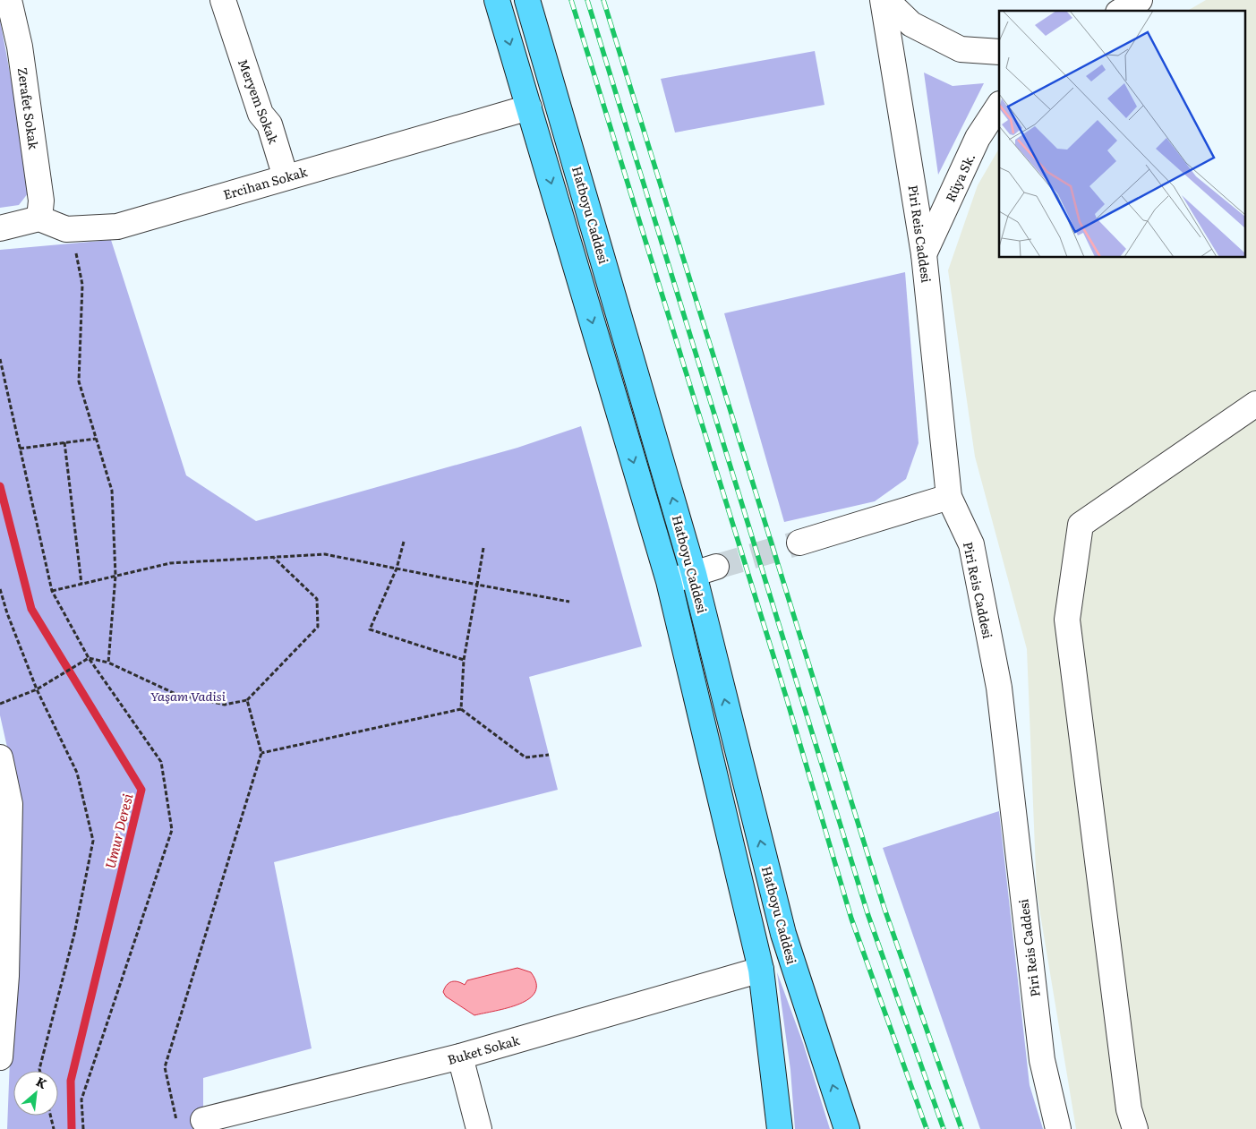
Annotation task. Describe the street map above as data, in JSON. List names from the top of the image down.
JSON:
{
  "streets": {
    "main road": ["Hatboyu Caddesi"],
    "street": [
      "Meryem Sokak",
      "Zerafet Sokak",
      "Rüya Sk.",
      "Ercihan Sokak",
      "Piri Reis Caddesi",
      "Buket Sokak"
    ]
  },
  "crossings": [
    ["Meryem Sokak", "Ercihan Sokak"],
    ["Zerafet Sokak", "Ercihan Sokak"],
    ["Rüya Sk.", "Piri Reis Caddesi"],
    ["Ercihan Sokak", "Hatboyu Caddesi"],
    ["Hatboyu Caddesi", "Buket Sokak"]
  ],
  "water": ["Umur Deresi"],
  "parks": ["Yaşam Vadisi"],
  "north": "top right"
}
